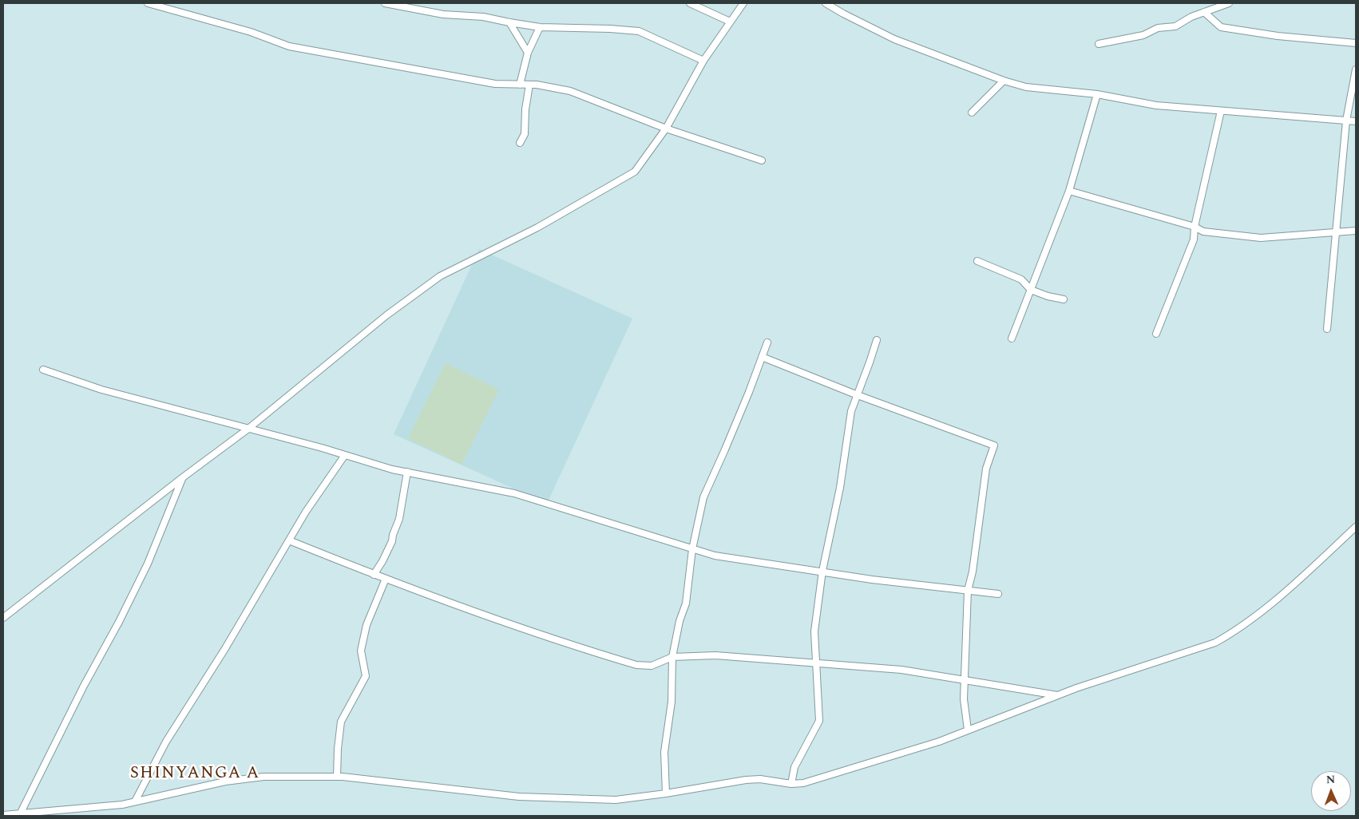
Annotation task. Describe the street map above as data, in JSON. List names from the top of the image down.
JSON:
{
  "districts": ["SHINYANGA A"],
  "north": "top"
}
